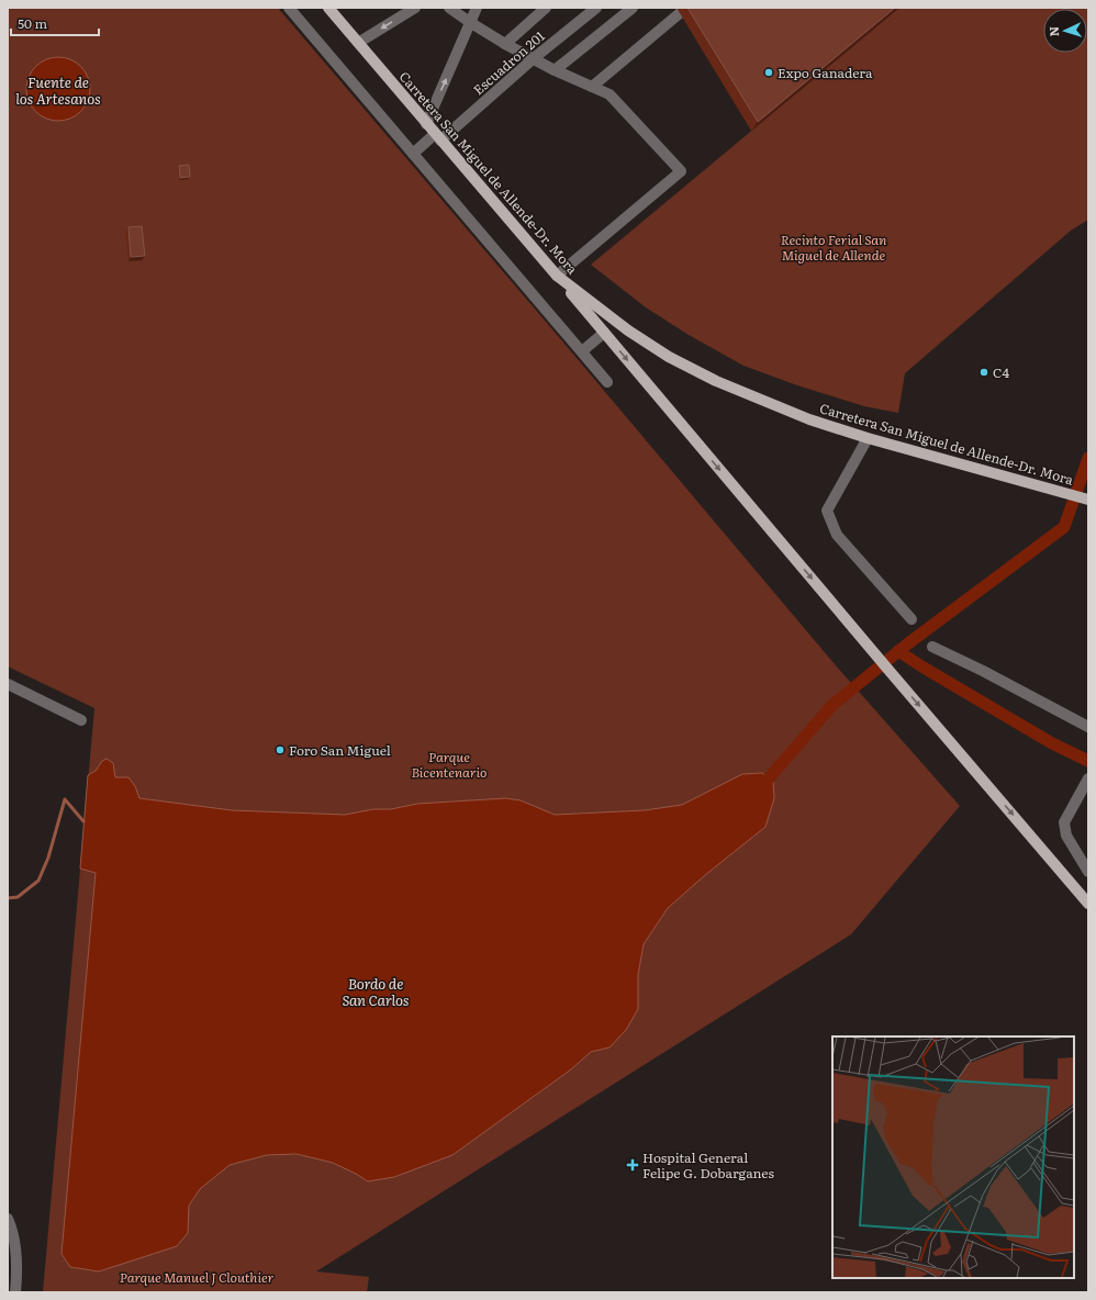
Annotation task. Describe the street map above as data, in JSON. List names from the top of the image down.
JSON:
{
  "streets": {
    "main road": ["Carretera San Miguel de Allende-Dr. Mora"],
    "street": ["Escuadron 201"]
  },
  "crossings": [
    ["Escuadron 201", "Carretera San Miguel de Allende-Dr. Mora"]
  ],
  "water": ["Fuente de los Artesanos", "Bordo de San Carlos"],
  "parks": ["Recinto Ferial San Miguel de Allende", "Parque Bicentenario", "Parque Manuel J Clouthier"],
  "places": {
    "other": ["Expo Ganadera", "C4", "Foro San Miguel"],
    "health": ["Hospital General Felipe G. Dobarganes"]
  },
  "scale_bar": "50 m",
  "north": "left"
}
